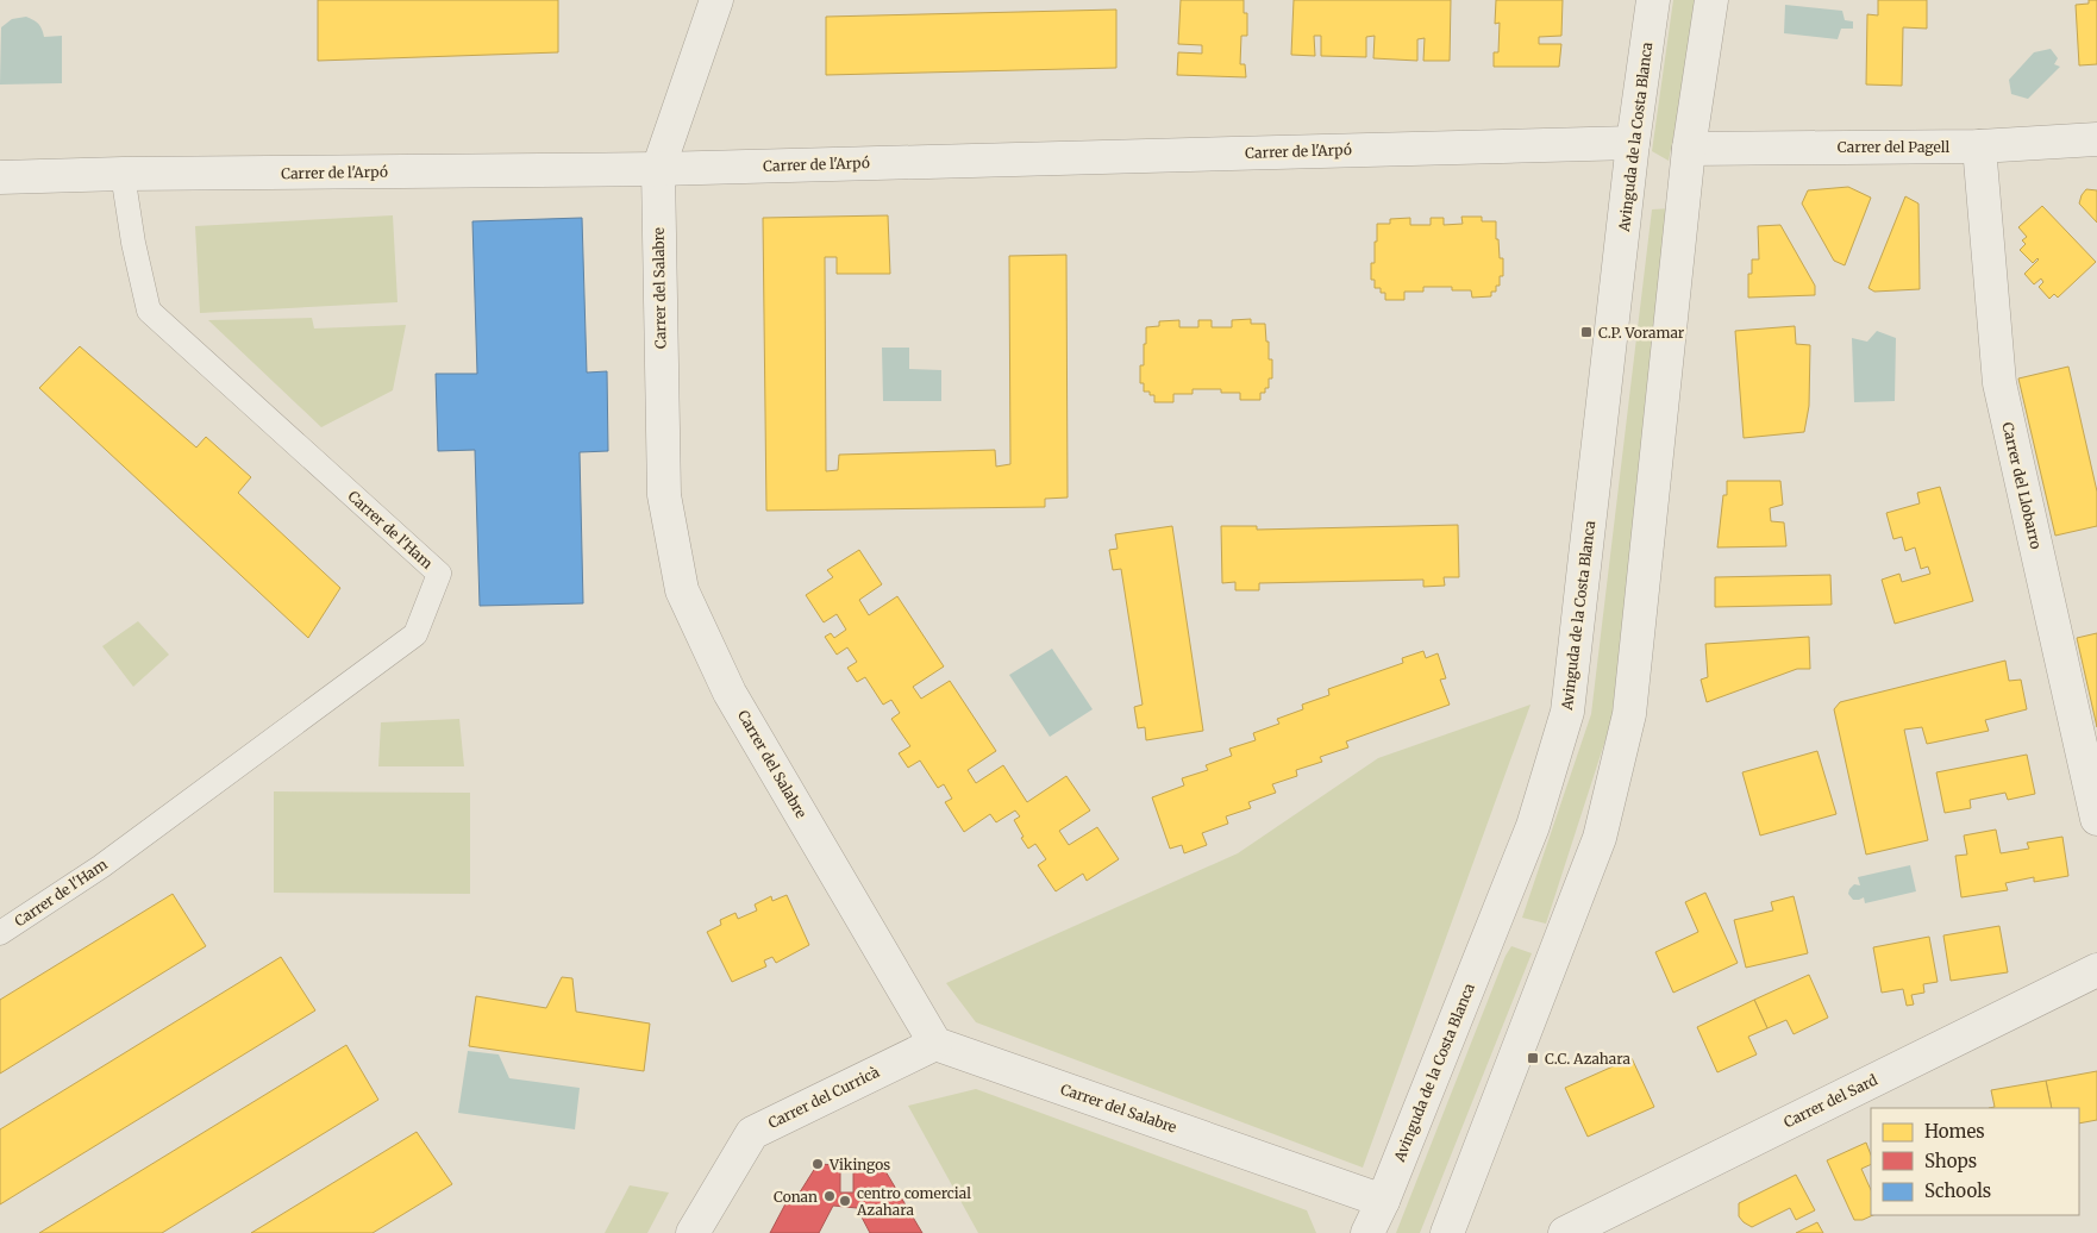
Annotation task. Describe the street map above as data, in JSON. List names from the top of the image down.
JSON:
{
  "streets": {
    "street": [
      "Avinguda de la Costa Blanca",
      "Carrer del Pagell",
      "Carrer de l'Arpó",
      "Carrer del Salabre",
      "Carrer del Llobarro",
      "Carrer de l'Ham",
      "Carrer del Curricà",
      "Carrer del Sard"
    ]
  },
  "crossings": [
    ["Avinguda de la Costa Blanca", "Carrer de l'Arpó"],
    ["Avinguda de la Costa Blanca", "Carrer del Salabre"],
    ["Carrer del Pagell", "Carrer del Llobarro"],
    ["Carrer de l'Arpó", "Carrer del Salabre"],
    ["Carrer de l'Arpó", "Carrer de l'Ham"],
    ["Carrer del Salabre", "Carrer del Curricà"]
  ],
  "places": {
    "transit": ["C.P. Voramar", "C.C. Azahara"],
    "other": ["Vikingos", "Conan", "centro comercial Azahara"]
  },
  "legend": ["Homes", "Shops", "Schools"]
}
